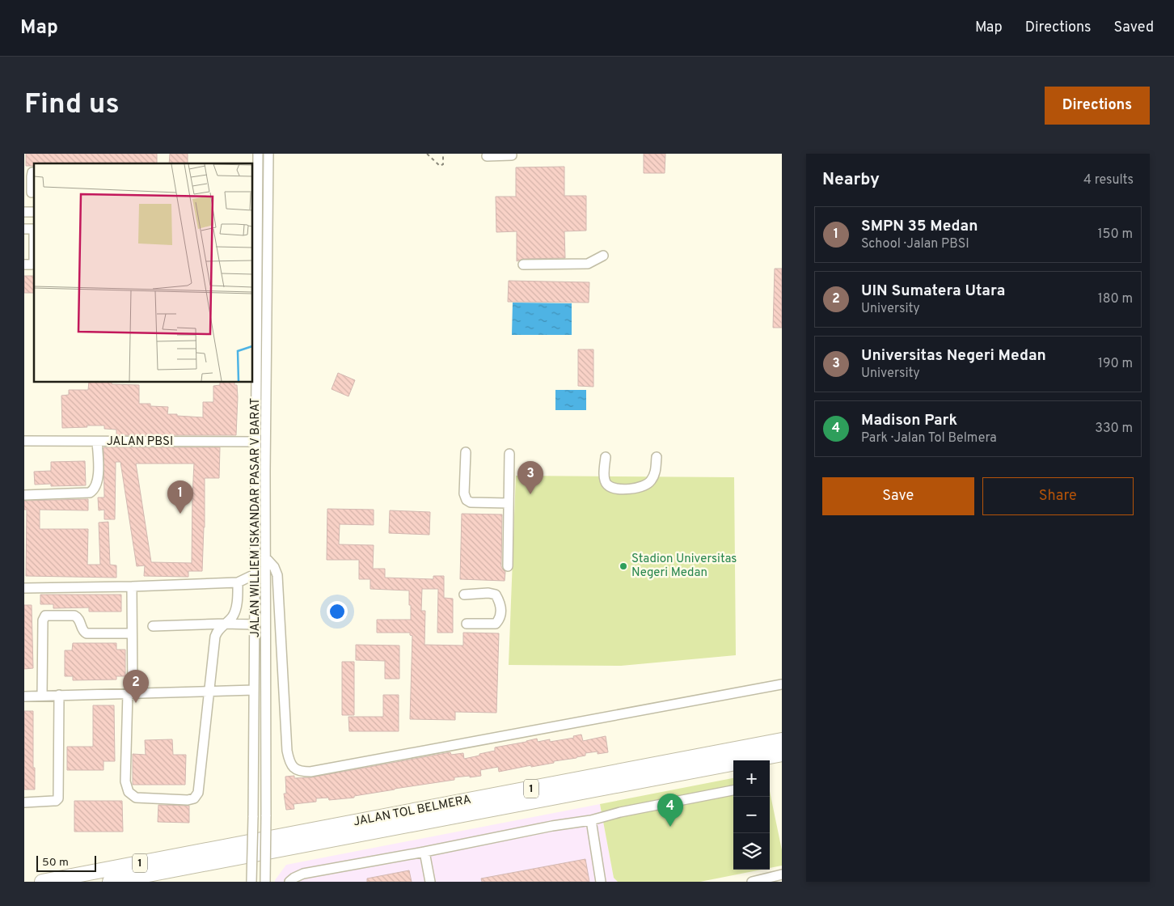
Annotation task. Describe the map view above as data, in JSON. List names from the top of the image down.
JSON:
{
  "streets": {
    "highway": ["1", "JALAN TOL BELMERA"],
    "street": ["JALAN PBSI", "JALAN WILLIEM ISKANDAR PASAR V BARAT"]
  },
  "crossings": [
    ["JALAN PBSI", "JALAN WILLIEM ISKANDAR PASAR V BARAT"]
  ],
  "places": ["Stadion Universitas Negeri Medan"],
  "scale_bar": "50 m",
  "page": {
    "header": "Map",
    "nav": ["Map", "Directions", "Saved"],
    "buttons": [
      "Directions",
      ["Save", "Share"]
    ],
    "title": "Find us",
    "heading": ["Nearby", "4 results"],
    "list": [
      {
        "mark": "1",
        "name": "SMPN 35 Medan",
        "note": "School · Jalan PBSI",
        "value": "150 m"
      },
      {
        "mark": "2",
        "name": "UIN Sumatera Utara",
        "note": "University",
        "value": "180 m"
      },
      {
        "mark": "3",
        "name": "Universitas Negeri Medan",
        "note": "University",
        "value": "190 m"
      },
      {
        "mark": "4",
        "name": "Madison Park",
        "note": "Park · Jalan Tol Belmera",
        "value": "330 m"
      }
    ],
    "pins": [
      "3",
      "1",
      "2",
      "4"
    ],
    "map_buttons": ["+", "−"],
    "scale": "50 m"
  }
}
